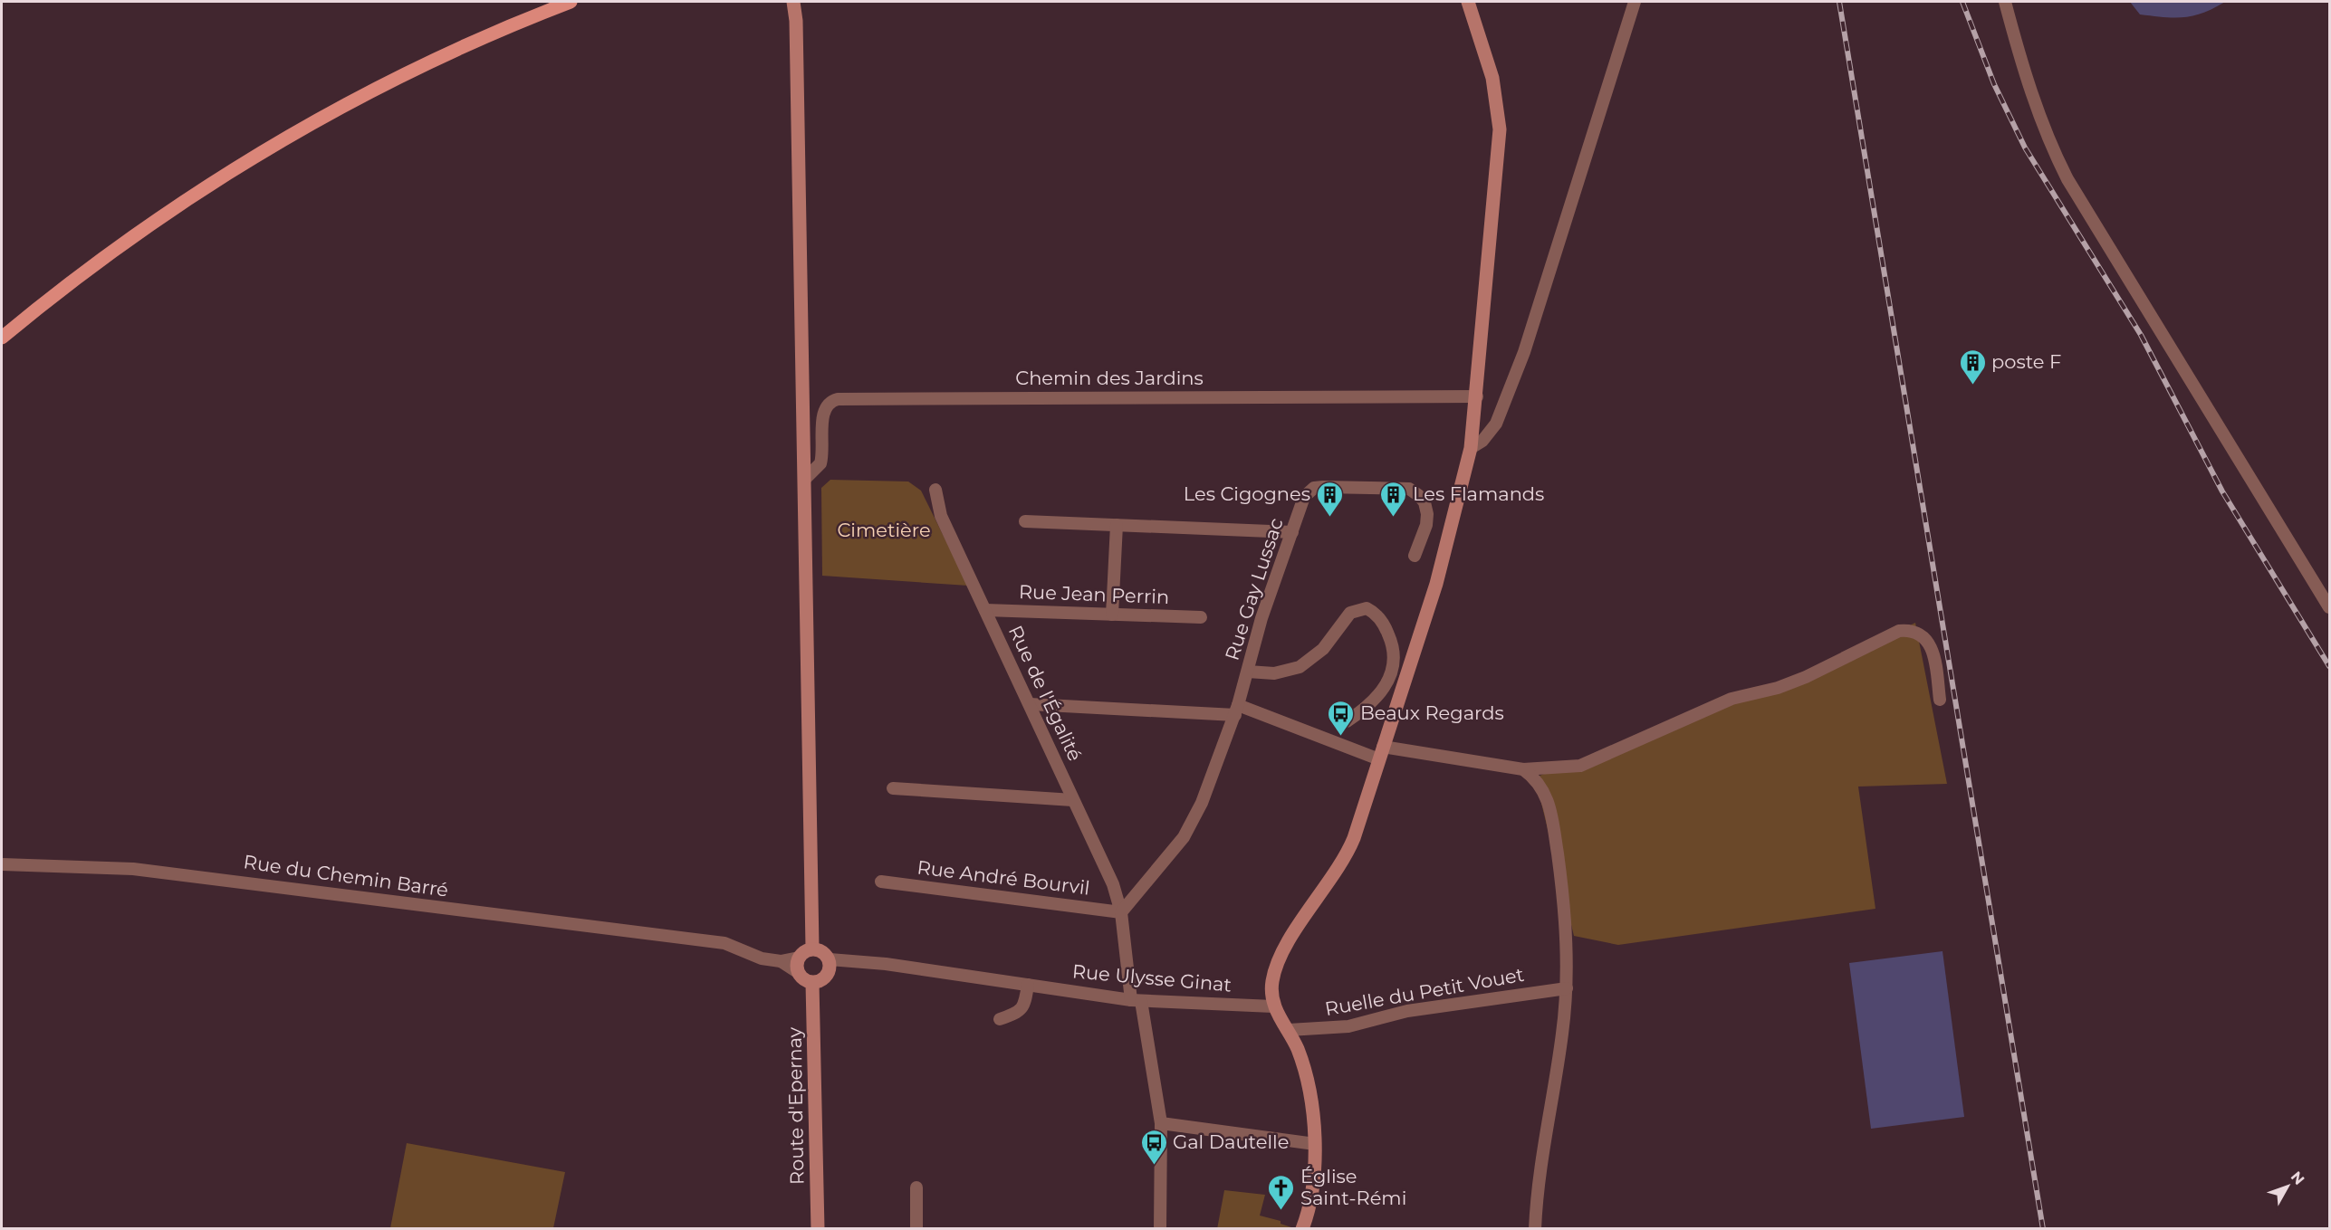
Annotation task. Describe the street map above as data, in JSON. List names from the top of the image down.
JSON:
{
  "streets": {
    "main road": ["Route d'Epernay"],
    "street": [
      "Chemin des Jardins",
      "Rue Gay Lussac",
      "Rue Jean Perrin",
      "Rue de l'Égalité",
      "Rue du Chemin Barré",
      "Rue André Bourvil",
      "Rue Ulysse Ginat",
      "Ruelle du Petit Vouet"
    ]
  },
  "crossings": [
    ["Rue Gay Lussac", "Rue de l'Égalité"],
    ["Rue Gay Lussac", "Rue André Bourvil"],
    ["Rue Jean Perrin", "Rue de l'Égalité"],
    ["Rue de l'Égalité", "Rue André Bourvil"],
    ["Rue de l'Égalité", "Rue Ulysse Ginat"],
    ["Rue Ulysse Ginat", "Route d'Epernay"]
  ],
  "parks": ["Cimetière"],
  "places": {
    "building": ["poste F", "Les Cigognes", "Les Flamands"],
    "bus stop": ["Beaux Regards", "Gal Dautelle"],
    "church": ["Église Saint-Rémi"]
  },
  "north": "top right"
}
